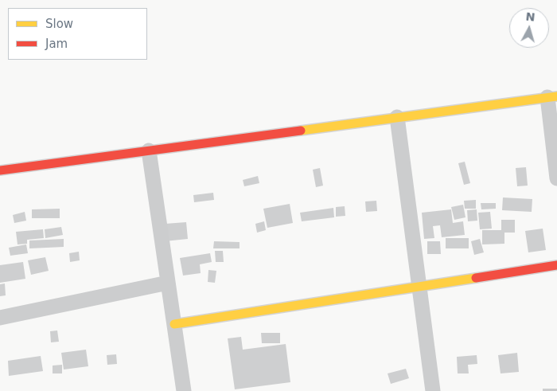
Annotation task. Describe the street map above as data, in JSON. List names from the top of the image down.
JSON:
{
  "legend": ["Slow", "Jam"],
  "north": "top"
}
